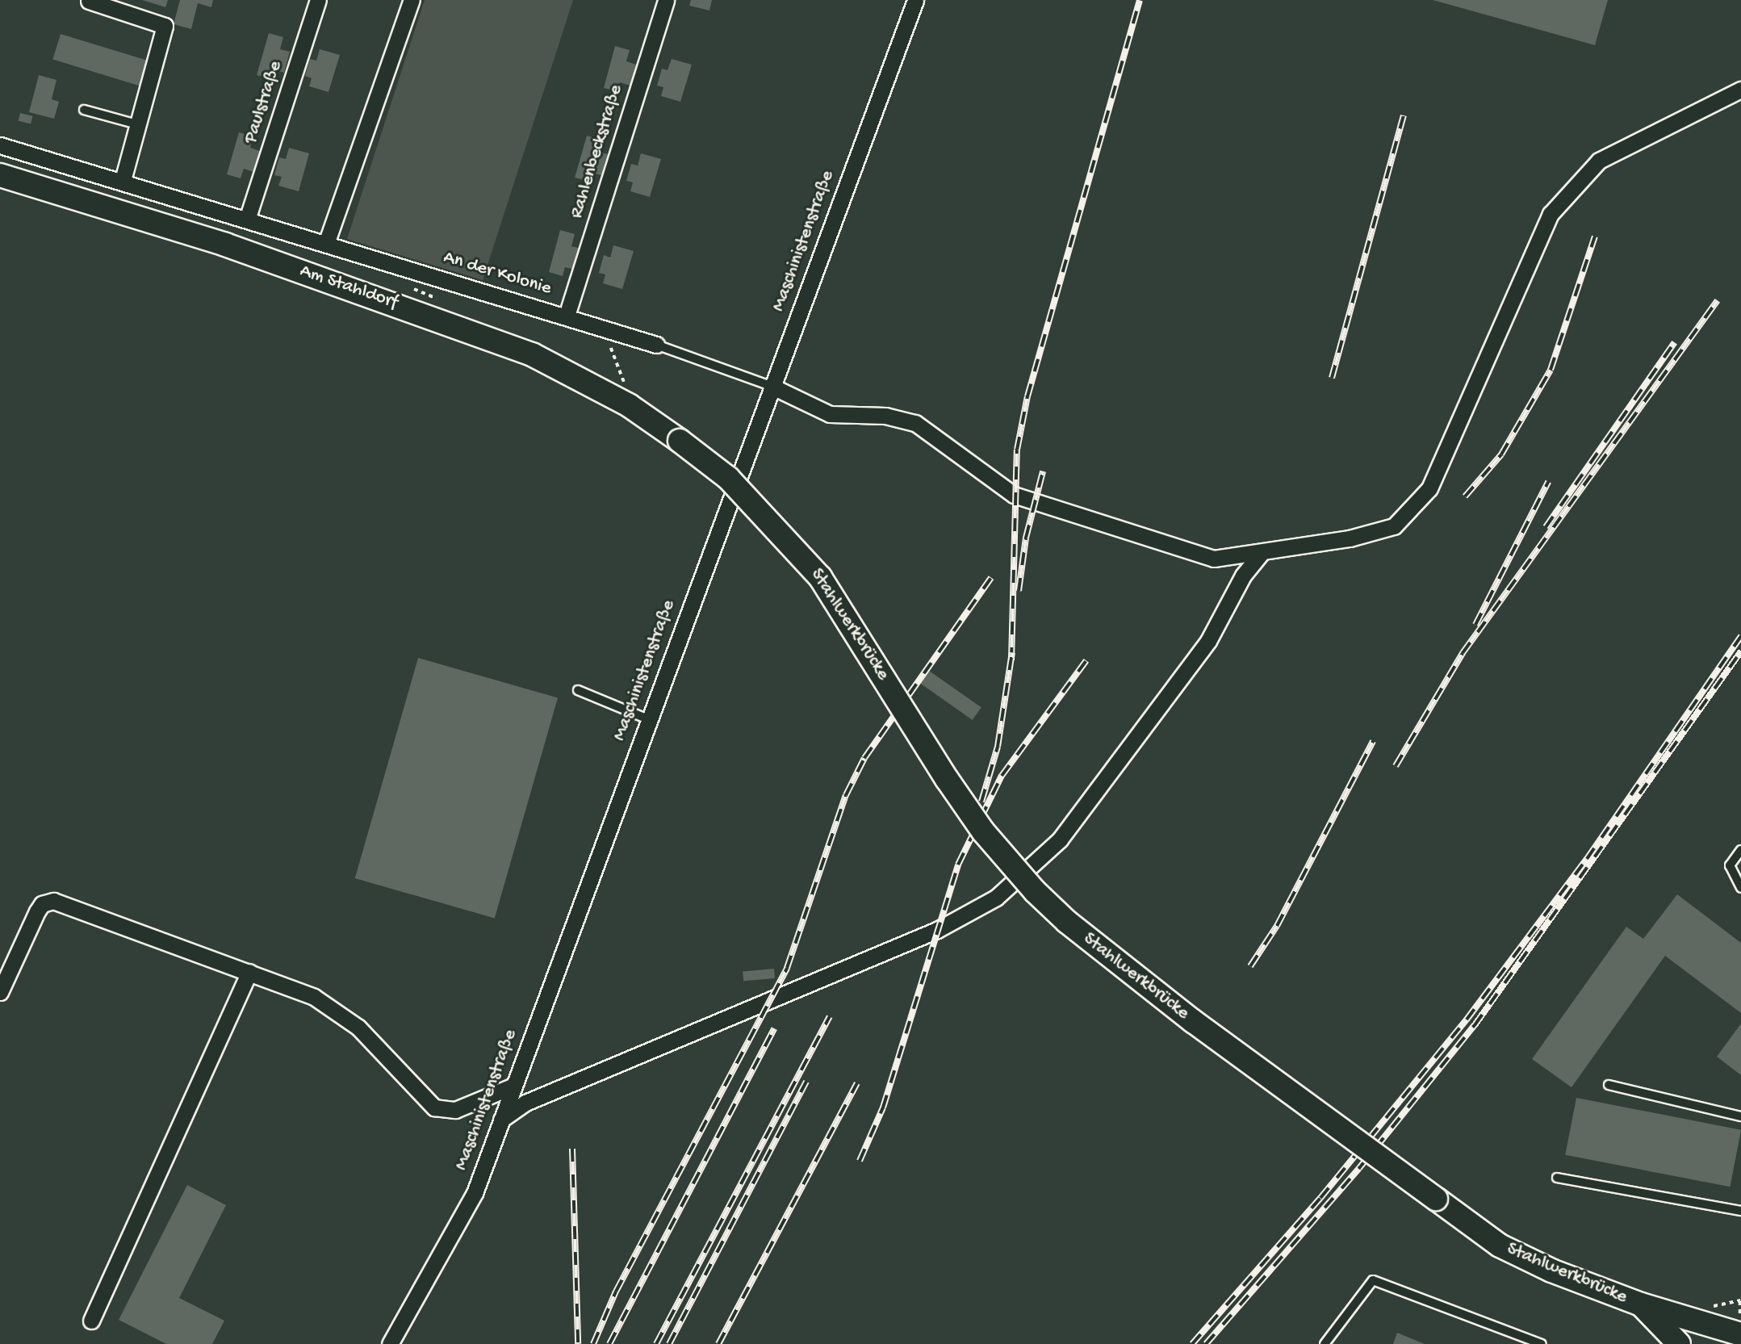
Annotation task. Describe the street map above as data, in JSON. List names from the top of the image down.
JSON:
{
  "streets": {
    "main road": ["Am Stahldorf", "Stahlwerkbrücke"],
    "street": [
      "Paulstraße",
      "Rahlenbeckstraße",
      "Maschinistenstraße",
      "An der Kolonie"
    ]
  },
  "crossings": [
    ["Paulstraße", "An der Kolonie"],
    ["Rahlenbeckstraße", "An der Kolonie"],
    ["Am Stahldorf", "Stahlwerkbrücke"]
  ]
}
